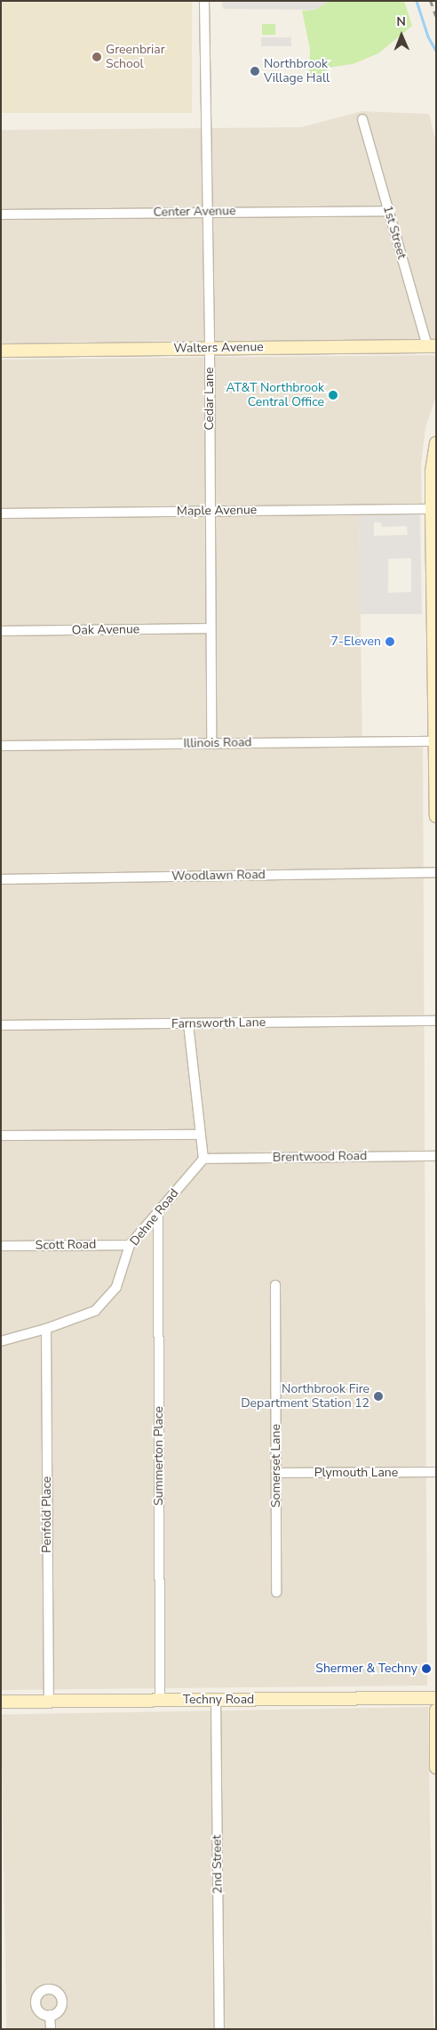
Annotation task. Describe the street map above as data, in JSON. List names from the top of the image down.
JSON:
{
  "streets": {
    "main road": ["Walters Avenue", "Techny Road"],
    "street": [
      "Center Avenue",
      "1st Street",
      "Cedar Lane",
      "Maple Avenue",
      "Oak Avenue",
      "Illinois Road",
      "Woodlawn Road",
      "Farnsworth Lane",
      "Brentwood Road",
      "Dehne Road",
      "Scott Road",
      "Summerton Place",
      "Somerset Lane",
      "Plymouth Lane",
      "Penfold Place",
      "2nd Street"
    ]
  },
  "crossings": [
    ["Center Avenue", "1st Street"],
    ["Center Avenue", "Cedar Lane"],
    ["1st Street", "Walters Avenue"],
    ["Walters Avenue", "Cedar Lane"],
    ["Cedar Lane", "Maple Avenue"],
    ["Cedar Lane", "Oak Avenue"],
    ["Cedar Lane", "Illinois Road"],
    ["Brentwood Road", "Dehne Road"],
    ["Dehne Road", "Scott Road"],
    ["Dehne Road", "Summerton Place"],
    ["Dehne Road", "Penfold Place"],
    ["Summerton Place", "Techny Road"],
    ["Somerset Lane", "Plymouth Lane"],
    ["Penfold Place", "Techny Road"],
    ["Techny Road", "2nd Street"]
  ],
  "places": [
    "Greenbriar School",
    "Northbrook Village Hall",
    "AT&T Northbrook Central Office",
    "7-Eleven",
    "Northbrook Fire Department Station 12",
    "Shermer & Techny"
  ],
  "north": "top"
}
